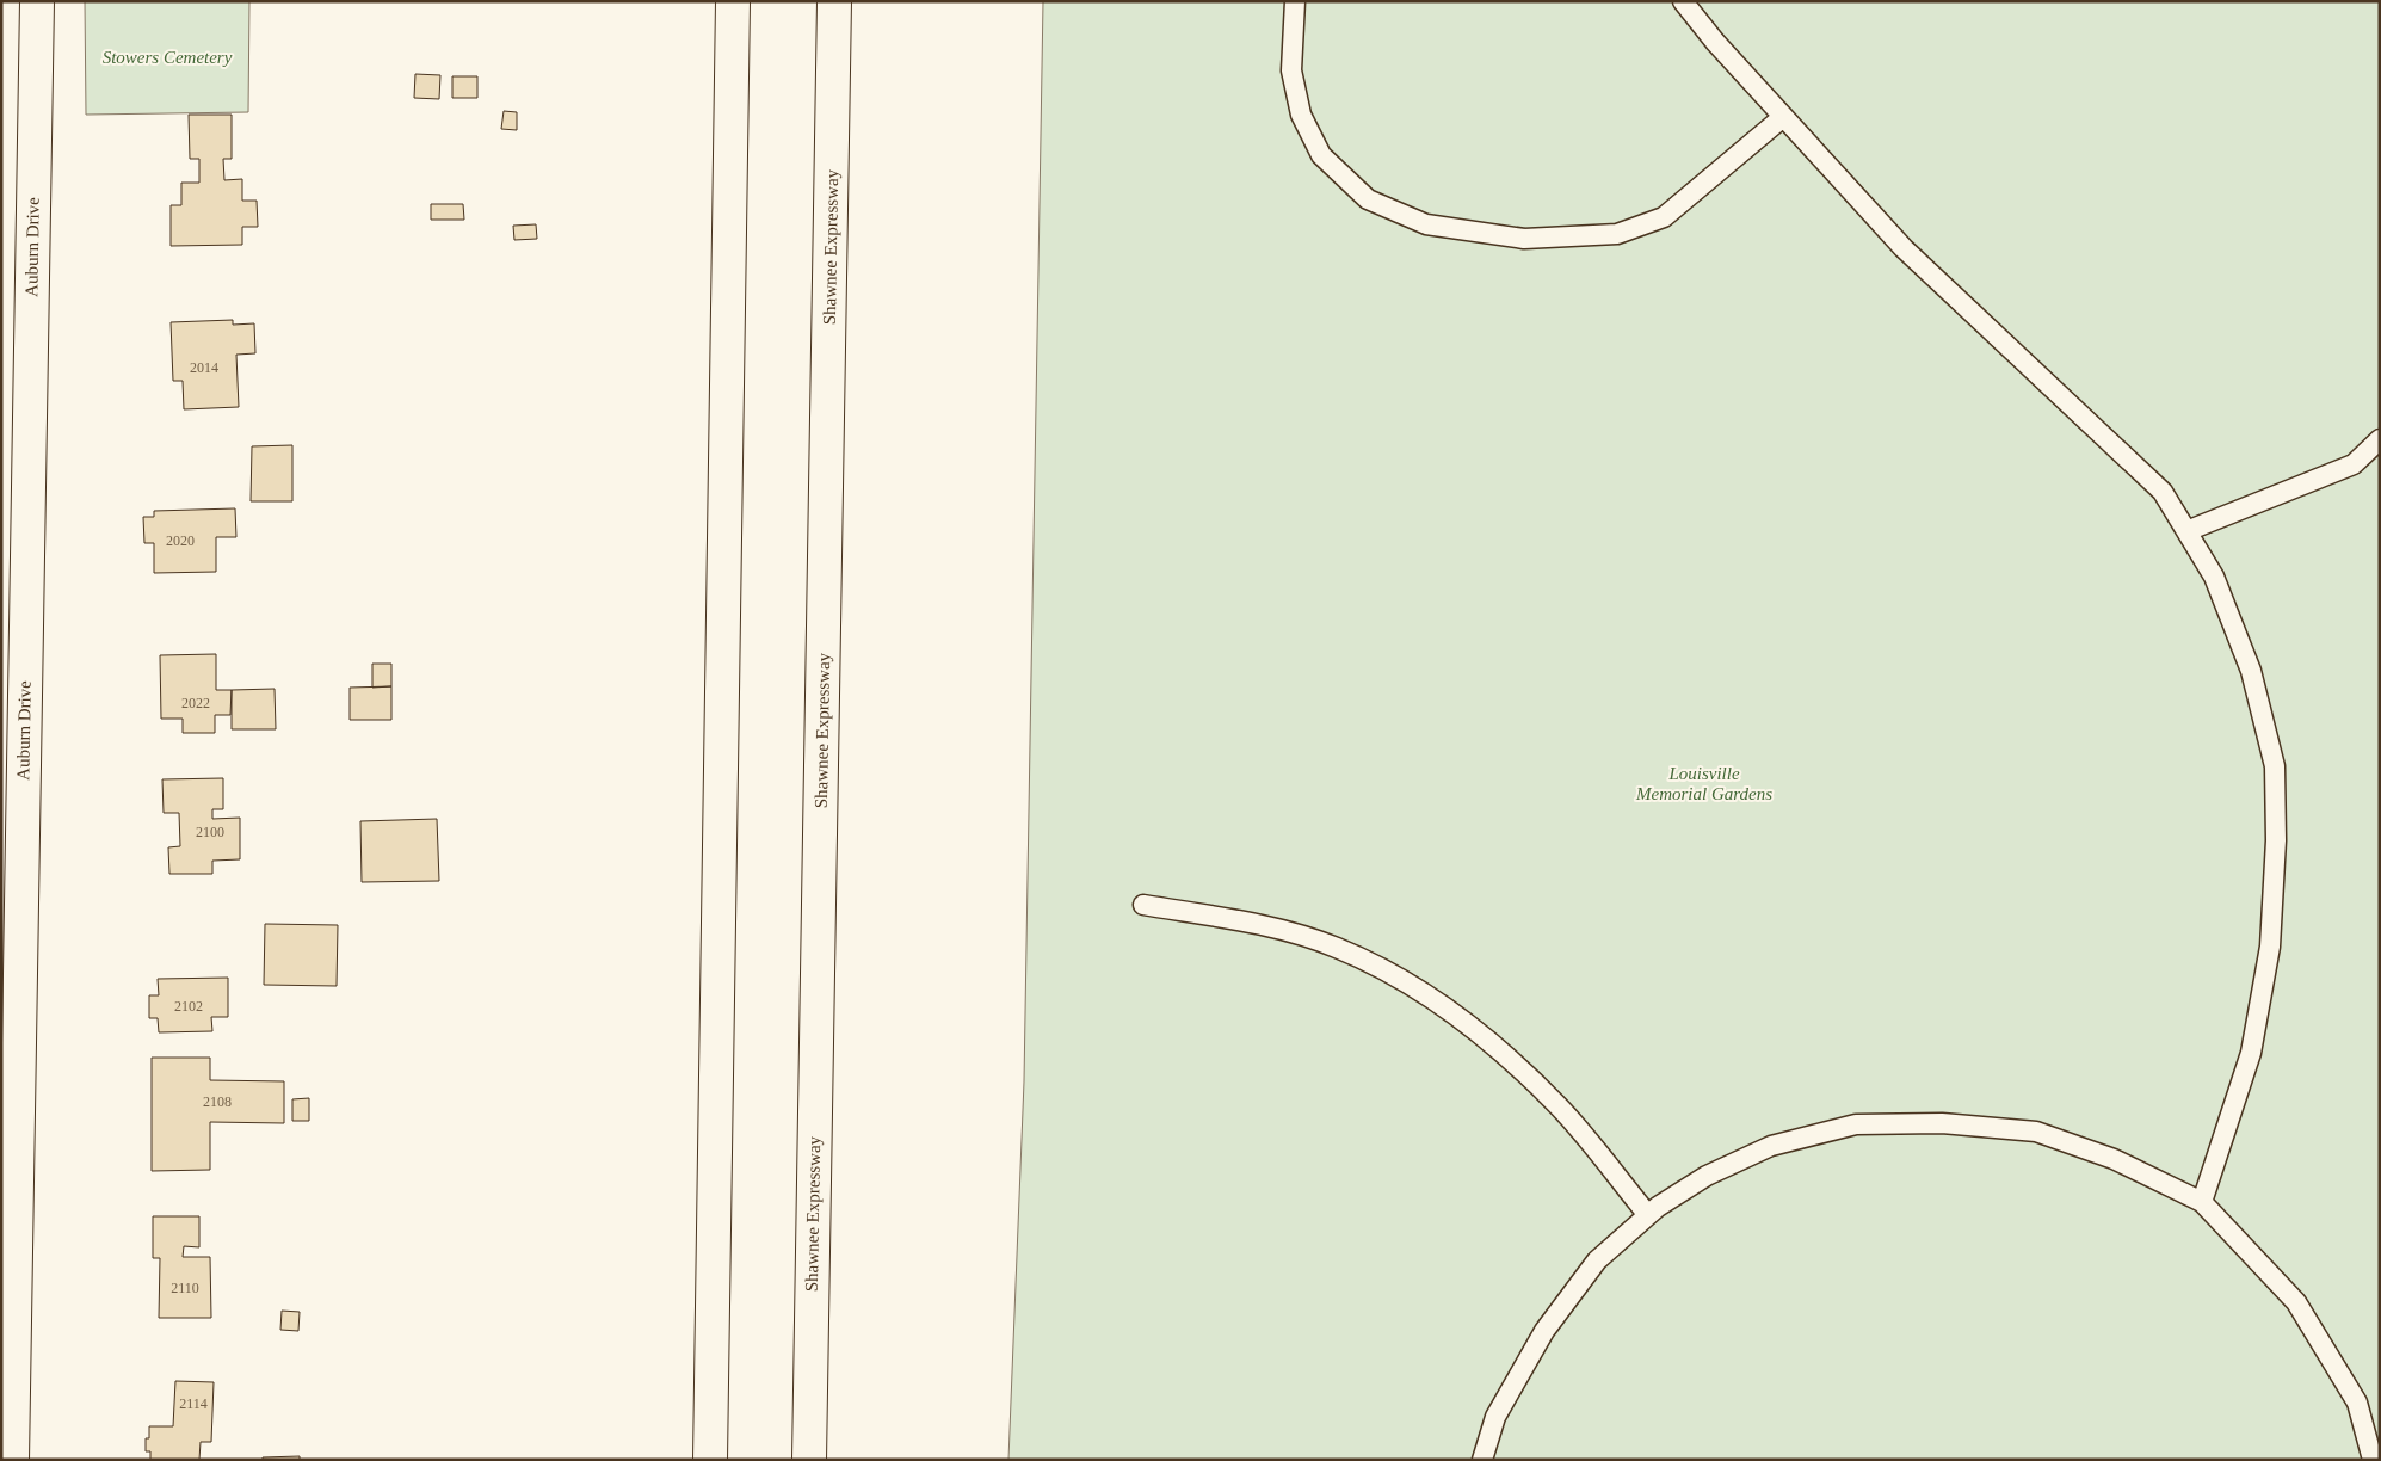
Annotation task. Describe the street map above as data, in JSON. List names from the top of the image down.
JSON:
{
  "streets": {
    "main road": ["Auburn Drive", "Shawnee Expressway"]
  },
  "parks": ["Stowers Cemetery", "Louisville Memorial Gardens"],
  "house_numbers": [
    "2014",
    "2020",
    "2022",
    "2100",
    "2102",
    "2108",
    "2110",
    "2114"
  ]
}
